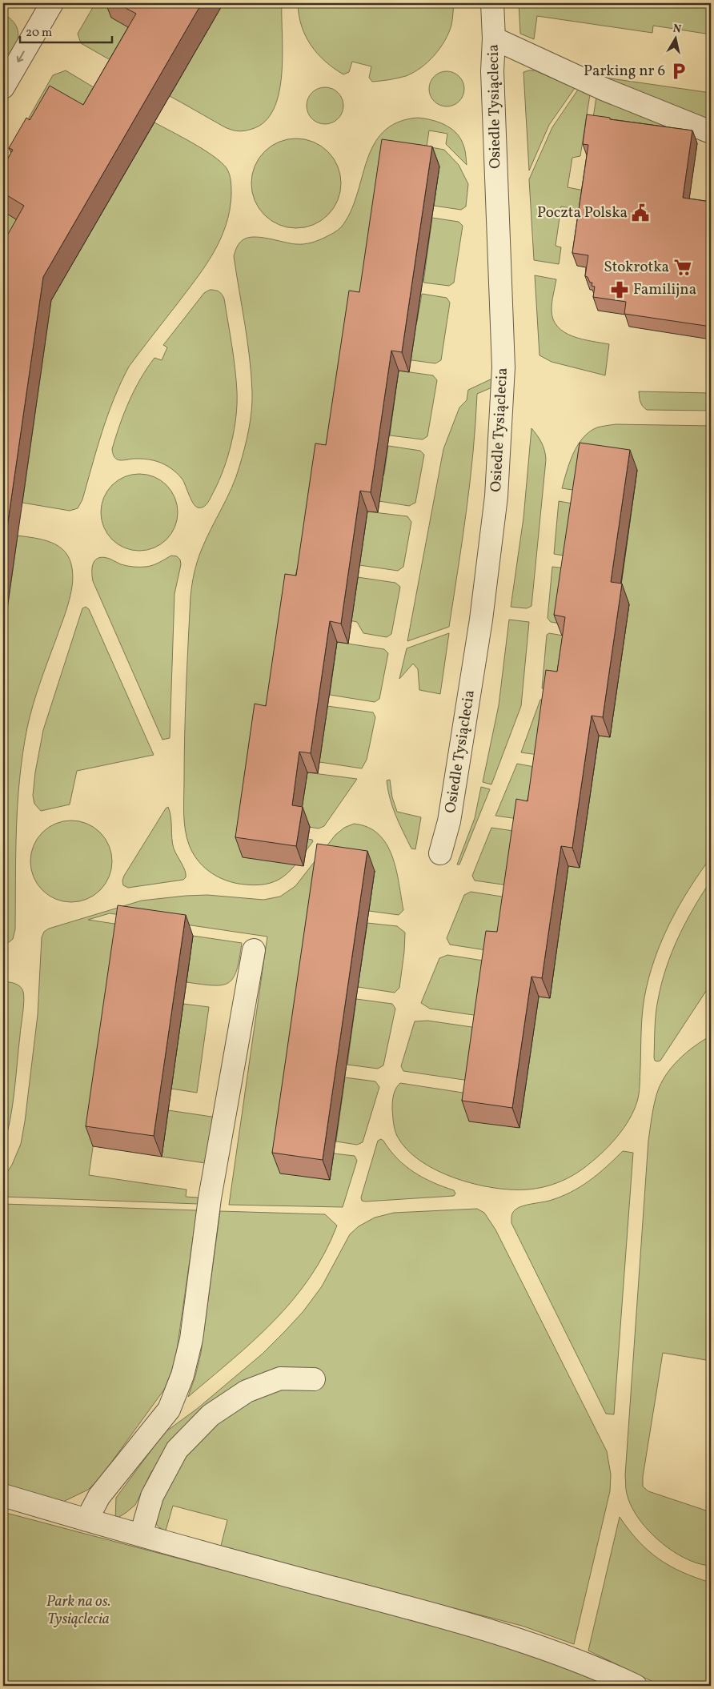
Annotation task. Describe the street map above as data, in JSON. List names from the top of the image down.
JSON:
{
  "streets": {
    "street": ["Osiedle Tysiąclecia"]
  },
  "parks": ["Park na os. Tysiąclecia"],
  "places": {
    "parking": ["Parking nr 6"],
    "public building": ["Poczta Polska"],
    "supermarket": ["Stokrotka"],
    "pharmacy": ["Familijna"]
  },
  "scale_bar": "20 m",
  "north": "top"
}
